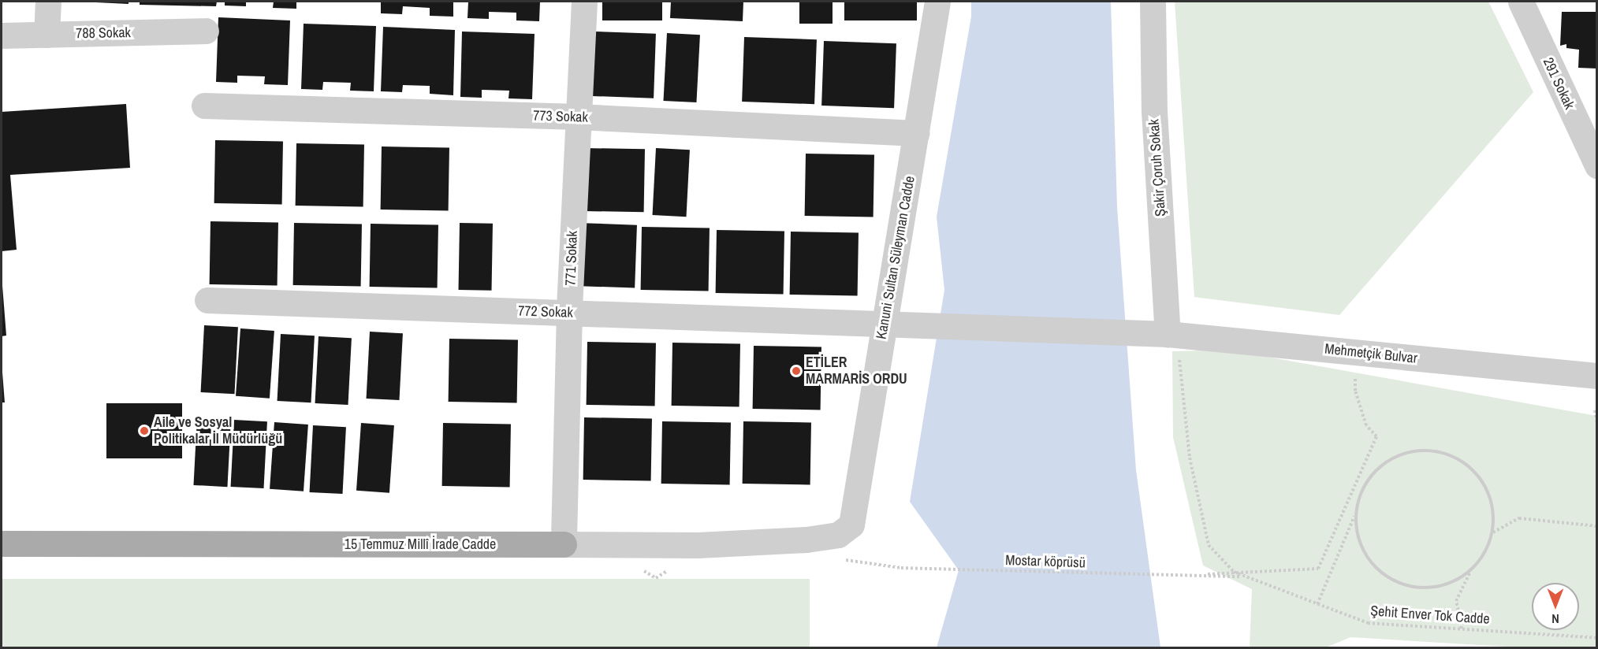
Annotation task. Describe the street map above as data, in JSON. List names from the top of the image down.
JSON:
{
  "streets": {
    "main road": ["15 Temmuz Millî İrade Cadde"],
    "street": [
      "788 Sokak",
      "291 Sokak",
      "773 Sokak",
      "Şakir Çoruh Sokak",
      "Kanuni Sultan Süleyman Cadde",
      "771 Sokak",
      "772 Sokak",
      "Mehmetçik Bulvar"
    ],
    "path": ["Mostar köprüsü", "Şehit Enver Tok Cadde"]
  },
  "crossings": [
    ["773 Sokak", "Kanuni Sultan Süleyman Cadde"],
    ["773 Sokak", "771 Sokak"],
    ["Şakir Çoruh Sokak", "Mehmetçik Bulvar"],
    ["Şakir Çoruh Sokak", "Şehit Enver Tok Cadde"],
    ["Kanuni Sultan Süleyman Cadde", "772 Sokak"],
    ["Kanuni Sultan Süleyman Cadde", "Mehmetçik Bulvar"],
    ["Kanuni Sultan Süleyman Cadde", "15 Temmuz Millî İrade Cadde"],
    ["771 Sokak", "772 Sokak"],
    ["771 Sokak", "15 Temmuz Millî İrade Cadde"],
    ["772 Sokak", "Mehmetçik Bulvar"],
    ["Mehmetçik Bulvar", "Şehit Enver Tok Cadde"],
    ["Mostar köprüsü", "Şehit Enver Tok Cadde"]
  ],
  "places": ["ETİLER MARMARİS ORDU", "Aile ve Sosyal Politikalar İl Müdürlüğü"],
  "north": "bottom"
}
